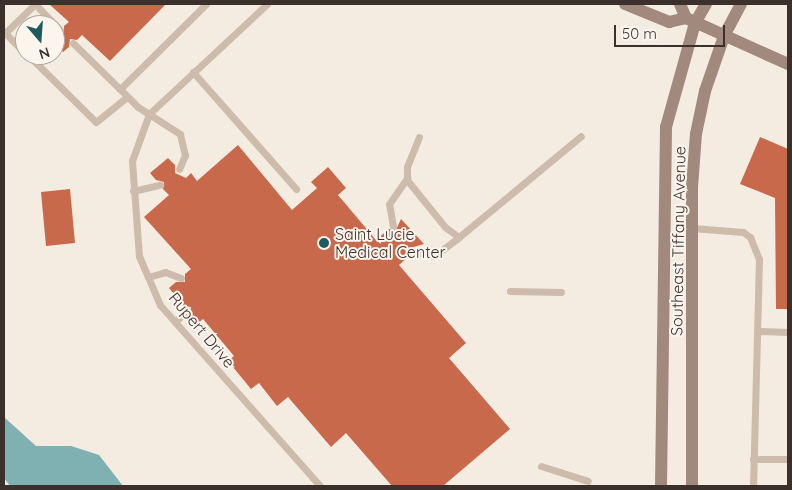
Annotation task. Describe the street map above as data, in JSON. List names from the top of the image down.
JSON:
{
  "streets": {
    "street": ["Southeast Tiffany Avenue"],
    "lane": ["Rupert Drive"]
  },
  "places": ["Saint Lucie Medical Center"],
  "scale_bar": "50 m",
  "north": "bottom"
}
